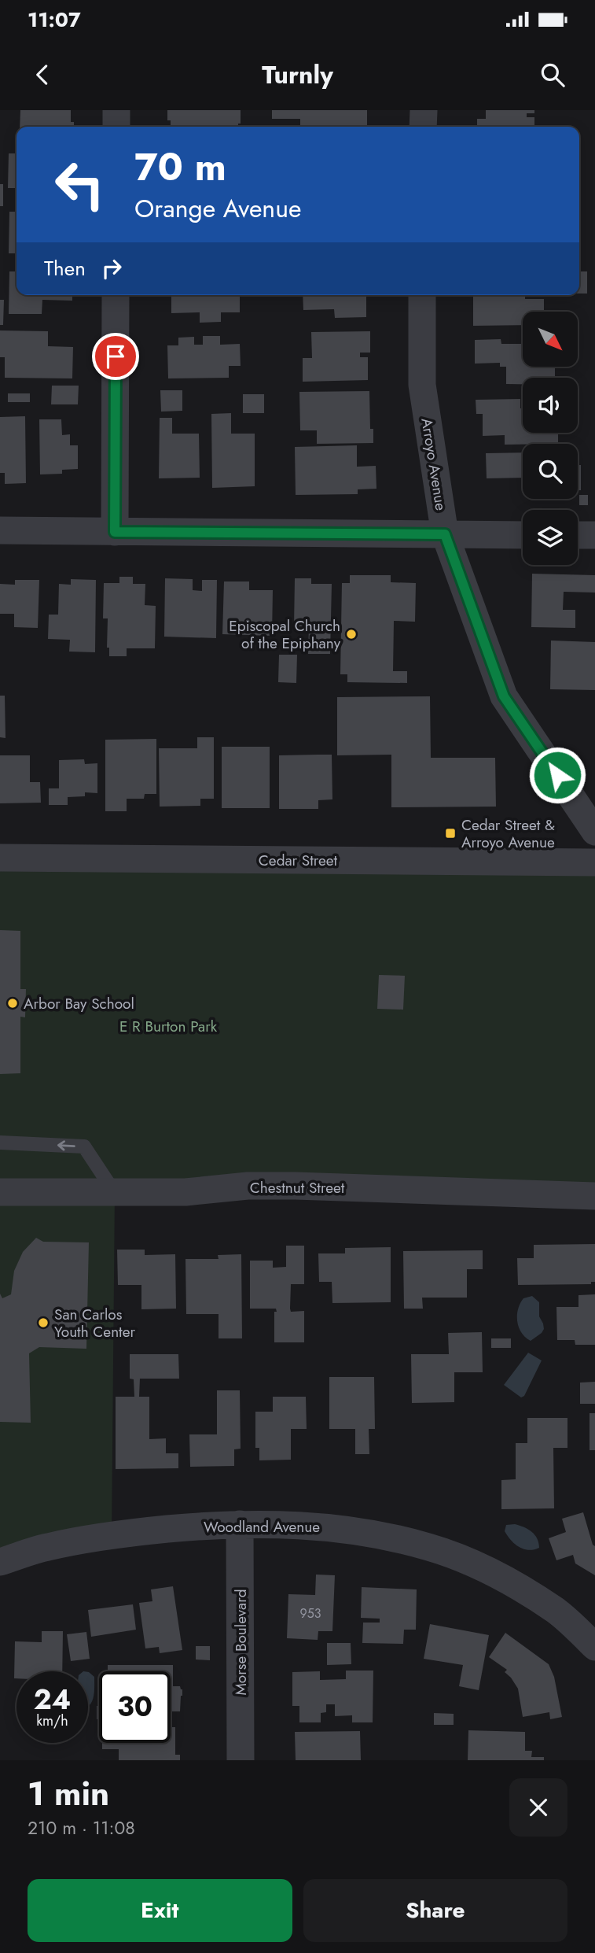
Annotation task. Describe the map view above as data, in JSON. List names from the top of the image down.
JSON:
{
  "streets": {
    "street": [
      "Arroyo Avenue",
      "Cedar Street",
      "Chestnut Street",
      "Woodland Avenue",
      "Morse Boulevard"
    ]
  },
  "crossings": [
    ["Woodland Avenue", "Morse Boulevard"]
  ],
  "parks": ["E R Burton Park"],
  "places": {
    "other": ["Episcopal Church of the Epiphany", "Arbor Bay School", "San Carlos Youth Center"],
    "transit": ["Cedar Street & Arroyo Avenue"]
  },
  "house_numbers": ["953"],
  "north": "bottom right",
  "page": {
    "status": "11:07",
    "header": "Turnly",
    "turn": ["70 m", "Orange Avenue"],
    "then": "Then",
    "speed": "24 km/h",
    "limit": "30",
    "heading": ["1 min", "210 m · 11:08"],
    "buttons": ["Exit", "Share"]
  }
}
